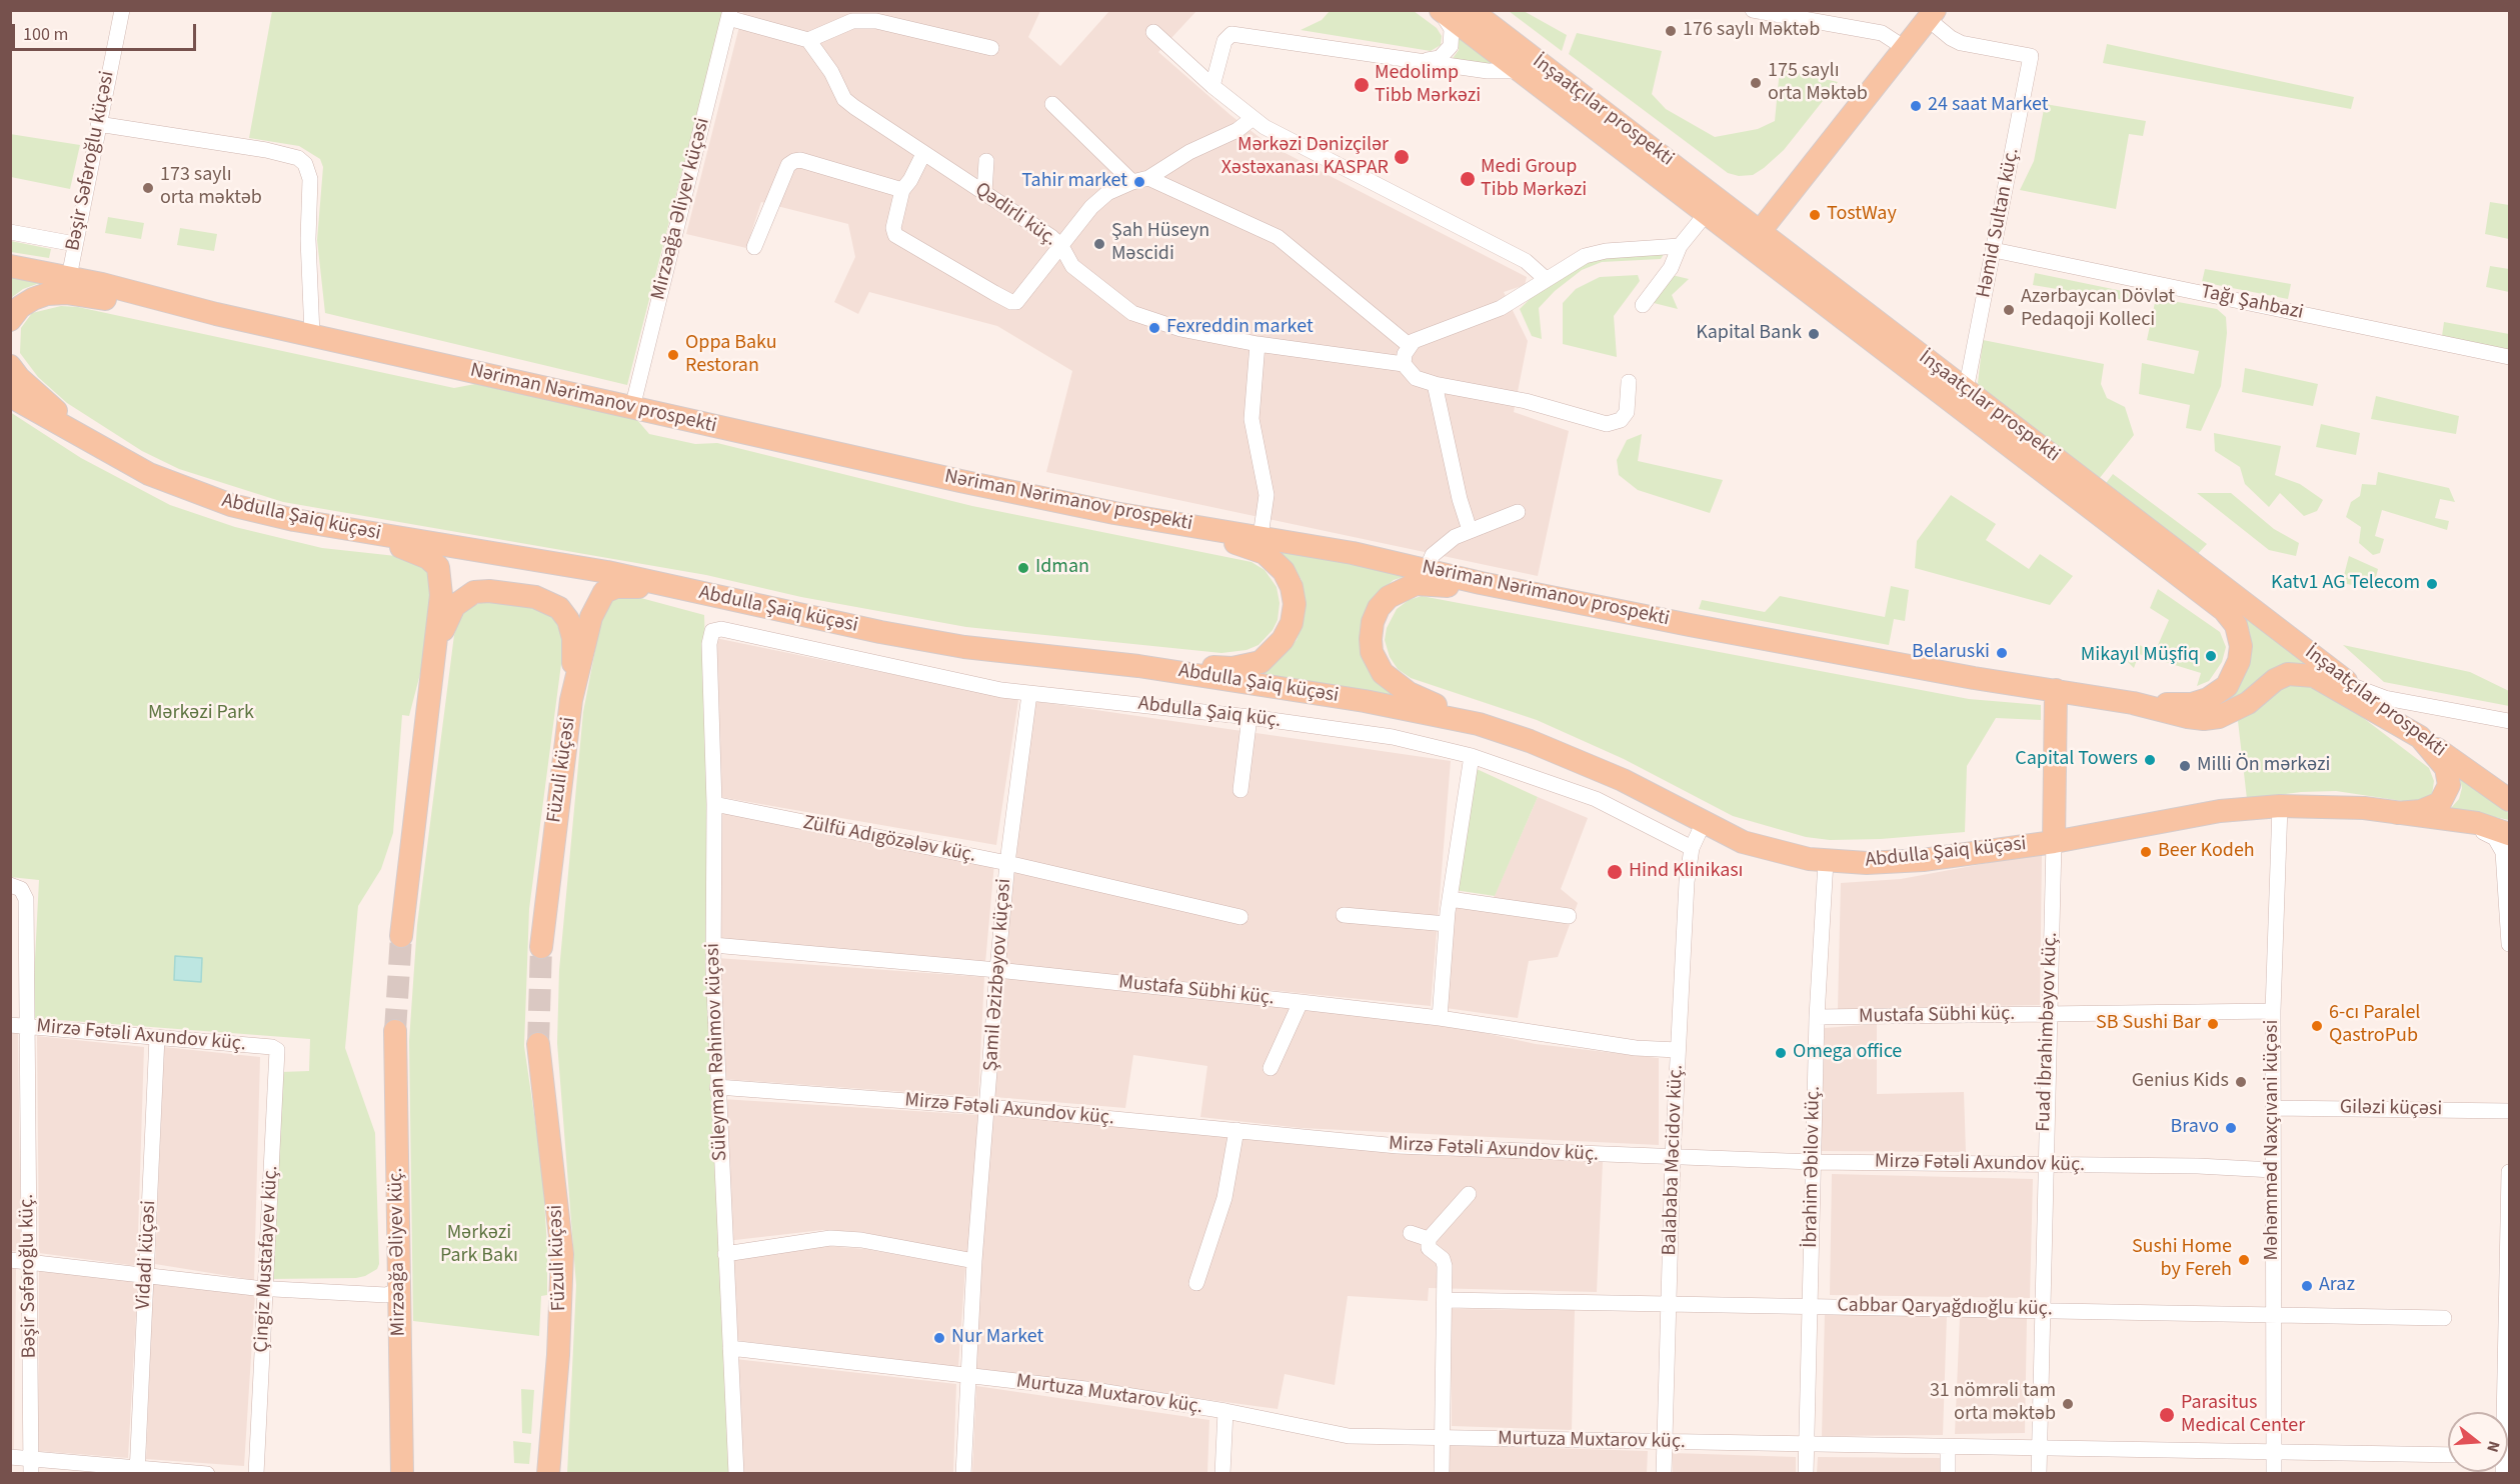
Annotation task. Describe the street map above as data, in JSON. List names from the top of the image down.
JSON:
{
  "streets": {
    "main road": [
      "İnşaatçılar prospekti",
      "Nəriman Nərimanov prospekti",
      "Abdulla Şaiq küçəsi",
      "Füzuli küçəsi",
      "Mirzəağa Əliyev küç."
    ],
    "street": [
      "Bəşir Səfəroğlu küçəsi",
      "Mirzəağa Əliyev küçəsi",
      "Qədirli küç.",
      "Həmid Sultan küç.",
      "Tağı Şahbazi",
      "Abdulla Şaiq küç.",
      "Zülfü Adıgözələv küç.",
      "Şamil Əzizbəyov küçəsi",
      "Mustafa Sübhi küç.",
      "Fuad İbrahimbəyov küç.",
      "Mirzə Fətəli Axundov küç.",
      "Süleyman Rəhimov küçəsi",
      "Giləzi küçəsi",
      "Məhəmməd Naxçıvani küçəsi",
      "Balababa Məcidov küç.",
      "İbrahim Əbilov küç.",
      "Vidadi küçəsi",
      "Çingiz Mustafayev küç.",
      "Bəşir Səfəroğlu küç.",
      "Cabbar Qaryağdıoğlu küç.",
      "Murtuza Muxtarov küç."
    ]
  },
  "crossings": [
    ["İnşaatçılar prospekti", "Həmid Sultan küç."],
    ["İnşaatçılar prospekti", "Nəriman Nərimanov prospekti"],
    ["Bəşir Səfəroğlu küçəsi", "Nəriman Nərimanov prospekti"],
    ["Mirzəağa Əliyev küçəsi", "Nəriman Nərimanov prospekti"],
    ["Həmid Sultan küç.", "Tağı Şahbazi"],
    ["Abdulla Şaiq küçəsi", "Fuad İbrahimbəyov küç."],
    ["Abdulla Şaiq küçəsi", "Məhəmməd Naxçıvani küçəsi"],
    ["Abdulla Şaiq küçəsi", "Balababa Məcidov küç."],
    ["Abdulla Şaiq küçəsi", "İbrahim Əbilov küç."],
    ["Abdulla Şaiq küç.", "Şamil Əzizbəyov küçəsi"],
    ["Abdulla Şaiq küç.", "Süleyman Rəhimov küçəsi"],
    ["Abdulla Şaiq küç.", "Balababa Məcidov küç."],
    ["Zülfü Adıgözələv küç.", "Şamil Əzizbəyov küçəsi"],
    ["Zülfü Adıgözələv küç.", "Süleyman Rəhimov küçəsi"],
    ["Şamil Əzizbəyov küçəsi", "Mustafa Sübhi küç."],
    ["Şamil Əzizbəyov küçəsi", "Mirzə Fətəli Axundov küç."],
    ["Şamil Əzizbəyov küçəsi", "Murtuza Muxtarov küç."],
    ["Mustafa Sübhi küç.", "Fuad İbrahimbəyov küç."],
    ["Mustafa Sübhi küç.", "Süleyman Rəhimov küçəsi"],
    ["Mustafa Sübhi küç.", "Məhəmməd Naxçıvani küçəsi"],
    ["Mustafa Sübhi küç.", "Balababa Məcidov küç."],
    ["Mustafa Sübhi küç.", "İbrahim Əbilov küç."],
    ["Fuad İbrahimbəyov küç.", "Mirzə Fətəli Axundov küç."],
    ["Fuad İbrahimbəyov küç.", "Cabbar Qaryağdıoğlu küç."],
    ["Fuad İbrahimbəyov küç.", "Murtuza Muxtarov küç."],
    ["Mirzə Fətəli Axundov küç.", "Süleyman Rəhimov küçəsi"],
    ["Mirzə Fətəli Axundov küç.", "Məhəmməd Naxçıvani küçəsi"],
    ["Mirzə Fətəli Axundov küç.", "Balababa Məcidov küç."],
    ["Mirzə Fətəli Axundov küç.", "İbrahim Əbilov küç."],
    ["Mirzə Fətəli Axundov küç.", "Vidadi küçəsi"],
    ["Mirzə Fətəli Axundov küç.", "Çingiz Mustafayev küç."],
    ["Mirzə Fətəli Axundov küç.", "Bəşir Səfəroğlu küç."],
    ["Süleyman Rəhimov küçəsi", "Murtuza Muxtarov küç."],
    ["Giləzi küçəsi", "Məhəmməd Naxçıvani küçəsi"],
    ["Məhəmməd Naxçıvani küçəsi", "Cabbar Qaryağdıoğlu küç."],
    ["Məhəmməd Naxçıvani küçəsi", "Murtuza Muxtarov küç."],
    ["Balababa Məcidov küç.", "Cabbar Qaryağdıoğlu küç."],
    ["Balababa Məcidov küç.", "Murtuza Muxtarov küç."],
    ["İbrahim Əbilov küç.", "Cabbar Qaryağdıoğlu küç."],
    ["İbrahim Əbilov küç.", "Murtuza Muxtarov küç."]
  ],
  "parks": ["Mərkəzi Park", "Mərkəzi Park Bakı"],
  "places": [
    "176 saylı Məktəb",
    "175 saylı orta Məktəb",
    "Medolimp Tibb Mərkəzi",
    "24 saat Market",
    "Mərkəzi Dənizçilər Xəstəxanası KASPAR",
    "Medi Group Tibb Mərkəzi",
    "Tahir market",
    "173 saylı orta məktəb",
    "TostWay",
    "Şah Hüseyn Məscidi",
    "Azərbaycan Dövlət Pedaqoji Kolleci",
    "Fexreddin market",
    "Kapital Bank",
    "Oppa Baku Restoran",
    "Idman",
    "Katv1 AG Telecom",
    "Belaruski",
    "Mikayıl Müşfiq",
    "Capital Towers",
    "Milli Ön mərkəzi",
    "Beer Kodeh",
    "Hind Klinikası",
    "SB Sushi Bar",
    "6-cı Paralel QastroPub",
    "Omega office",
    "Genius Kids",
    "Bravo",
    "Sushi Home by Fereh",
    "Araz",
    "Nur Market",
    "31 nömrəli tam orta məktəb",
    "Parasitus Medical Center"
  ],
  "scale_bar": "100 m",
  "north": "right"
}
